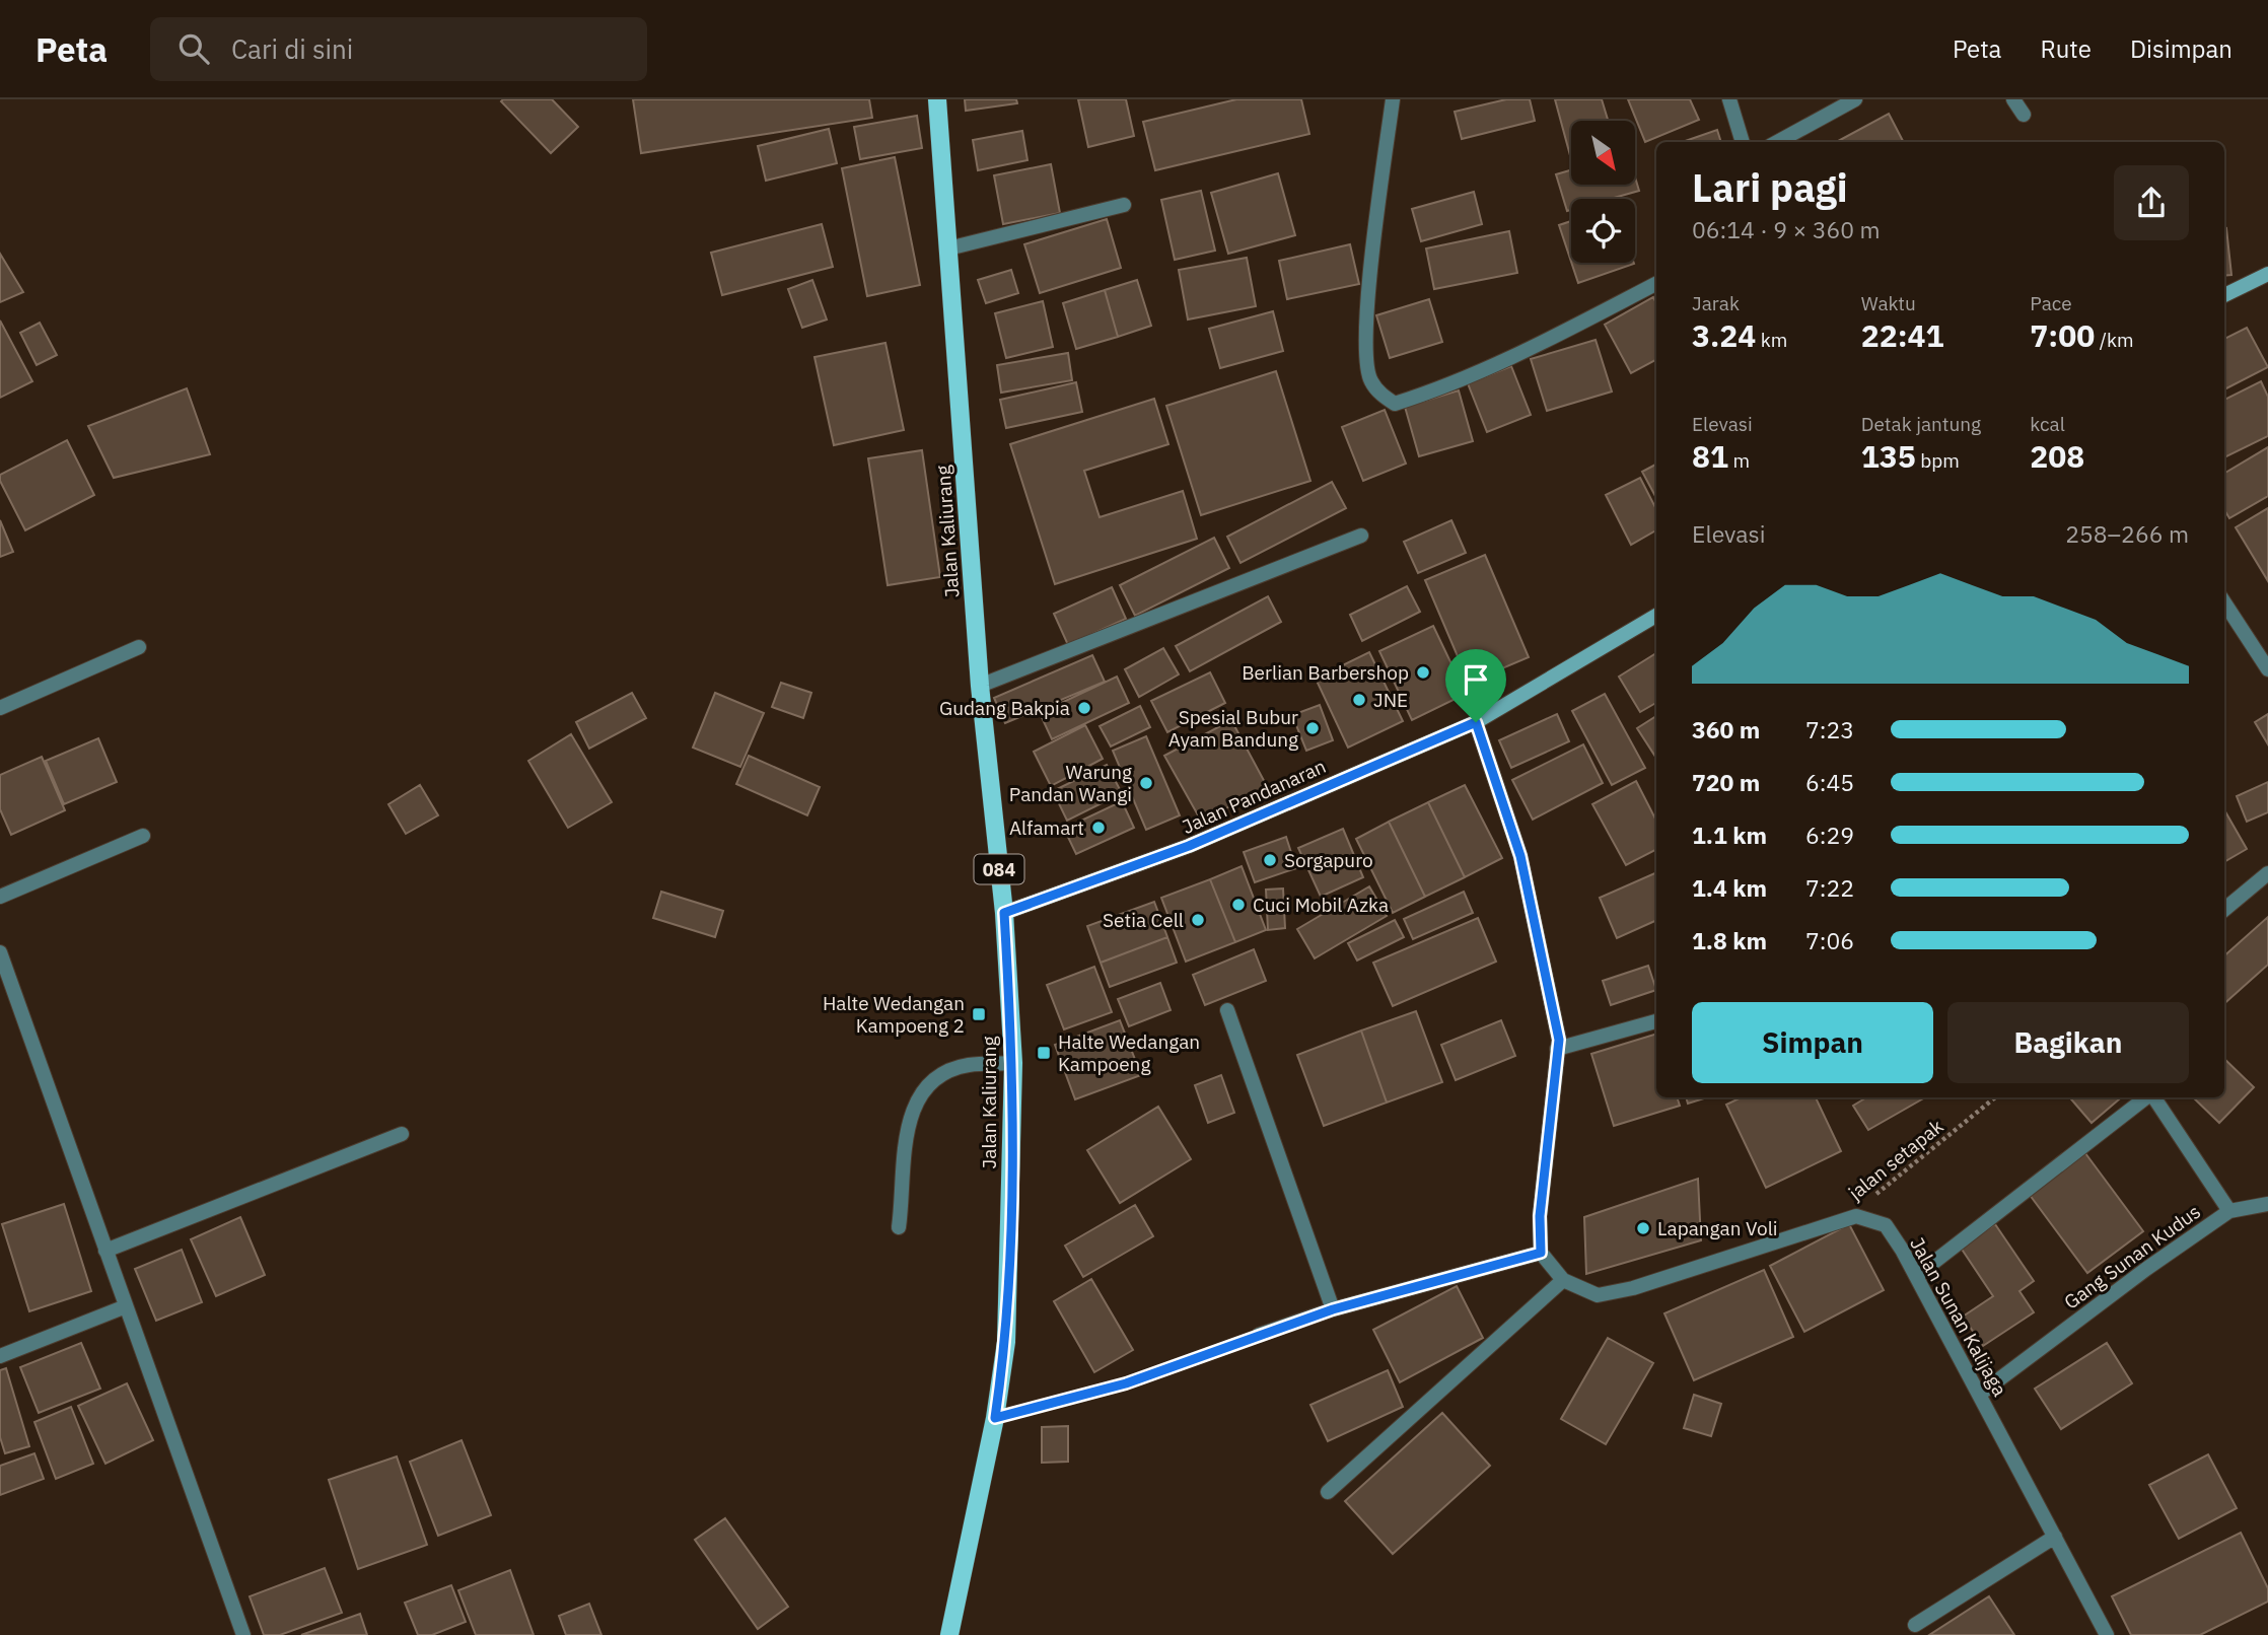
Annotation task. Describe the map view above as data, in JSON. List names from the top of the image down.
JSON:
{
  "streets": {
    "main road": ["Jalan Kaliurang", "Jalan Pandanaran", "084"],
    "street": ["Gang Sunan Kudus", "Jalan Sunan Kalijaga"],
    "path": ["jalan setapak"]
  },
  "crossings": [
    ["Jalan Kaliurang", "Jalan Pandanaran"],
    ["jalan setapak", "Jalan Sunan Kalijaga"],
    ["Gang Sunan Kudus", "Jalan Sunan Kalijaga"]
  ],
  "places": {
    "other": [
      "Berlian Barbershop",
      "JNE",
      "Gudang Bakpia",
      "Spesial Bubur Ayam Bandung",
      "Warung Pandan Wangi",
      "Alfamart",
      "Sorgapuro",
      "Cuci Mobil Azka",
      "Setia Cell",
      "Lapangan Voli"
    ],
    "transit": ["Halte Wedangan Kampoeng 2", "Halte Wedangan Kampoeng"]
  },
  "north": "bottom right",
  "page": {
    "header": "Peta",
    "search": "Cari di sini",
    "nav": ["Peta", "Rute", "Disimpan"],
    "heading": ["Lari pagi", "06:14 · 9 × 360 m"],
    "stats": [
      ["Jarak", "3.24 km"],
      ["Waktu", "22:41"],
      ["Pace", "7:00 /km"],
      ["Elevasi", "81 m"],
      ["Detak jantung", "135 bpm"],
      ["kcal", "208"]
    ],
    "chart": ["Elevasi", "258–266 m"],
    "list": [
      {
        "name": "360 m",
        "note": "7:23"
      },
      {
        "name": "720 m",
        "note": "6:45"
      },
      {
        "name": "1.1 km",
        "note": "6:29"
      },
      {
        "name": "1.4 km",
        "note": "7:22"
      },
      {
        "name": "1.8 km",
        "note": "7:06"
      }
    ],
    "buttons": ["Simpan", "Bagikan"]
  }
}
